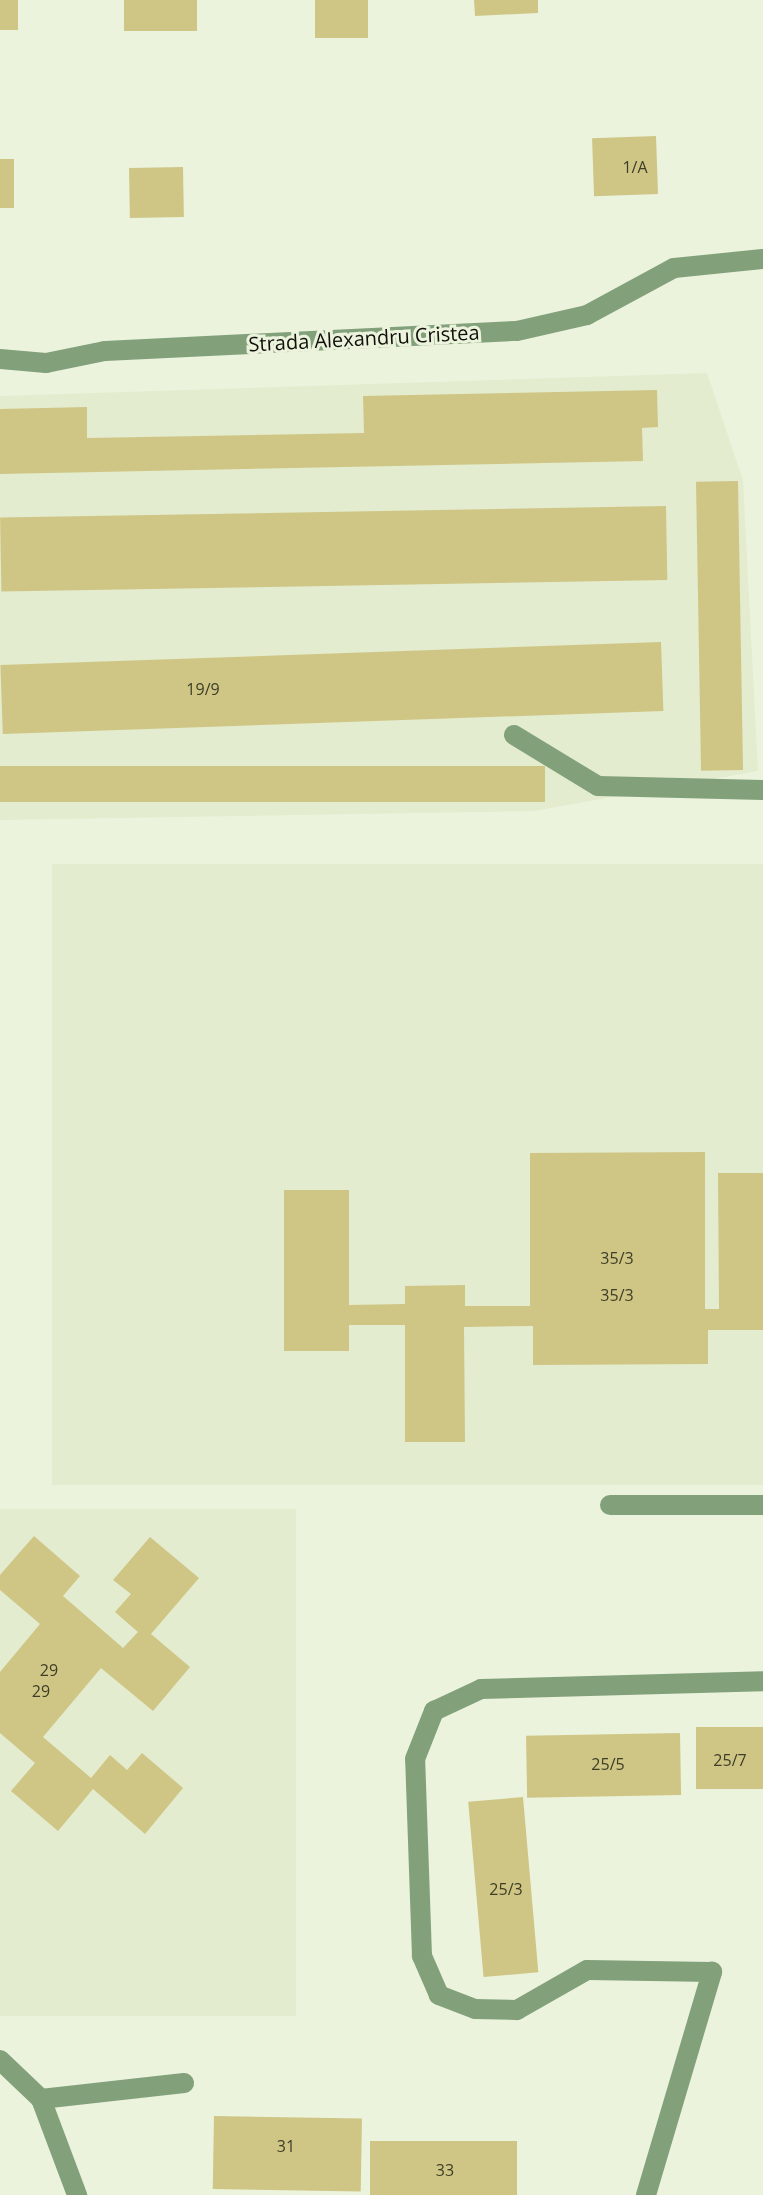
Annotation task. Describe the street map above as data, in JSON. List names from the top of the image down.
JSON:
{
  "streets": {
    "street": ["Strada Alexandru Cristea"]
  },
  "house_numbers": [
    "1/A",
    "19/9",
    "35/3",
    "35/3",
    "29",
    "29",
    "25/7",
    "25/5",
    "25/3",
    "31",
    "33"
  ]
}
